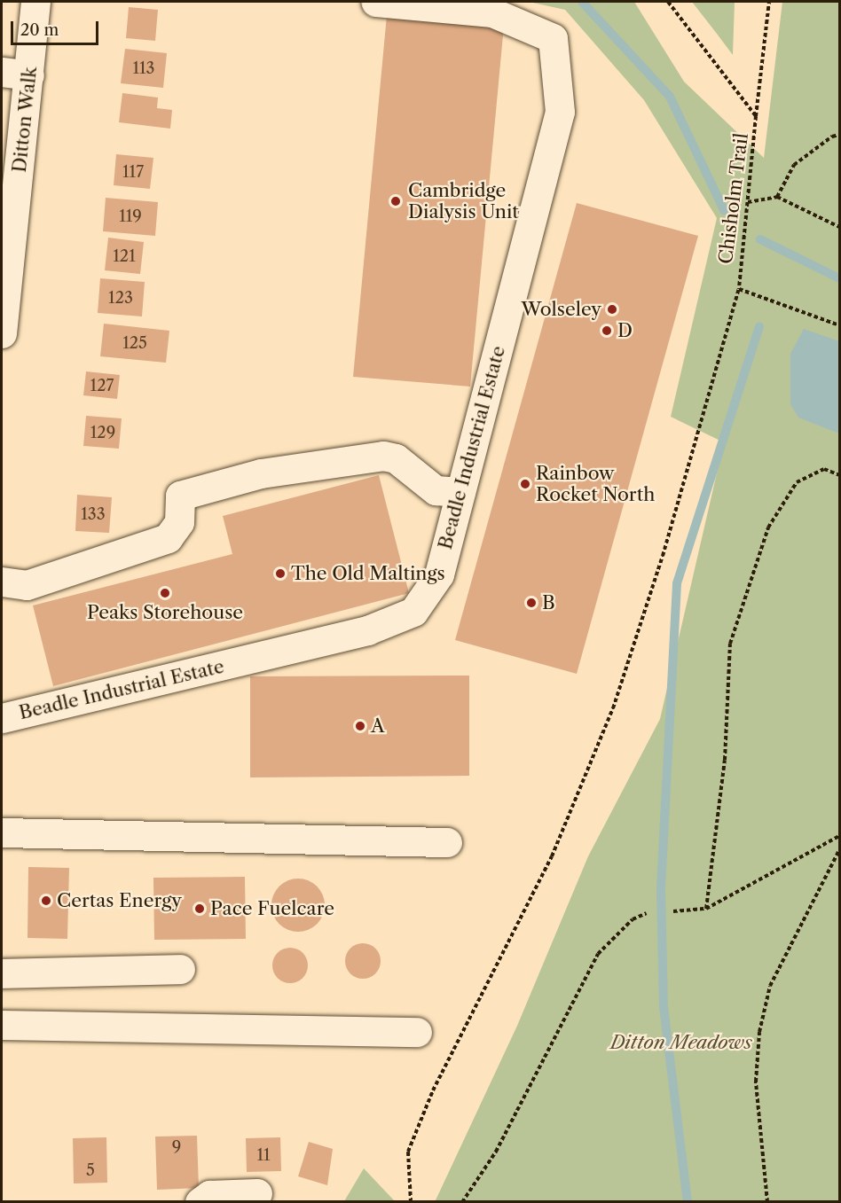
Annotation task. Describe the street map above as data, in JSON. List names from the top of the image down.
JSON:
{
  "streets": {
    "street": ["Ditton Walk", "Beadle Industrial Estate"],
    "path": ["Chisholm Trail"]
  },
  "parks": ["Ditton Meadows"],
  "places": [
    "Cambridge Dialysis Unit",
    "Wolseley",
    "D",
    "Rainbow Rocket North",
    "The Old Maltings",
    "Peaks Storehouse",
    "B",
    "A",
    "Certas Energy",
    "Pace Fuelcare"
  ],
  "house_numbers": [
    "113",
    "117",
    "119",
    "121",
    "123",
    "125",
    "127",
    "129",
    "133",
    "9",
    "11",
    "5"
  ],
  "scale_bar": "20 m"
}
